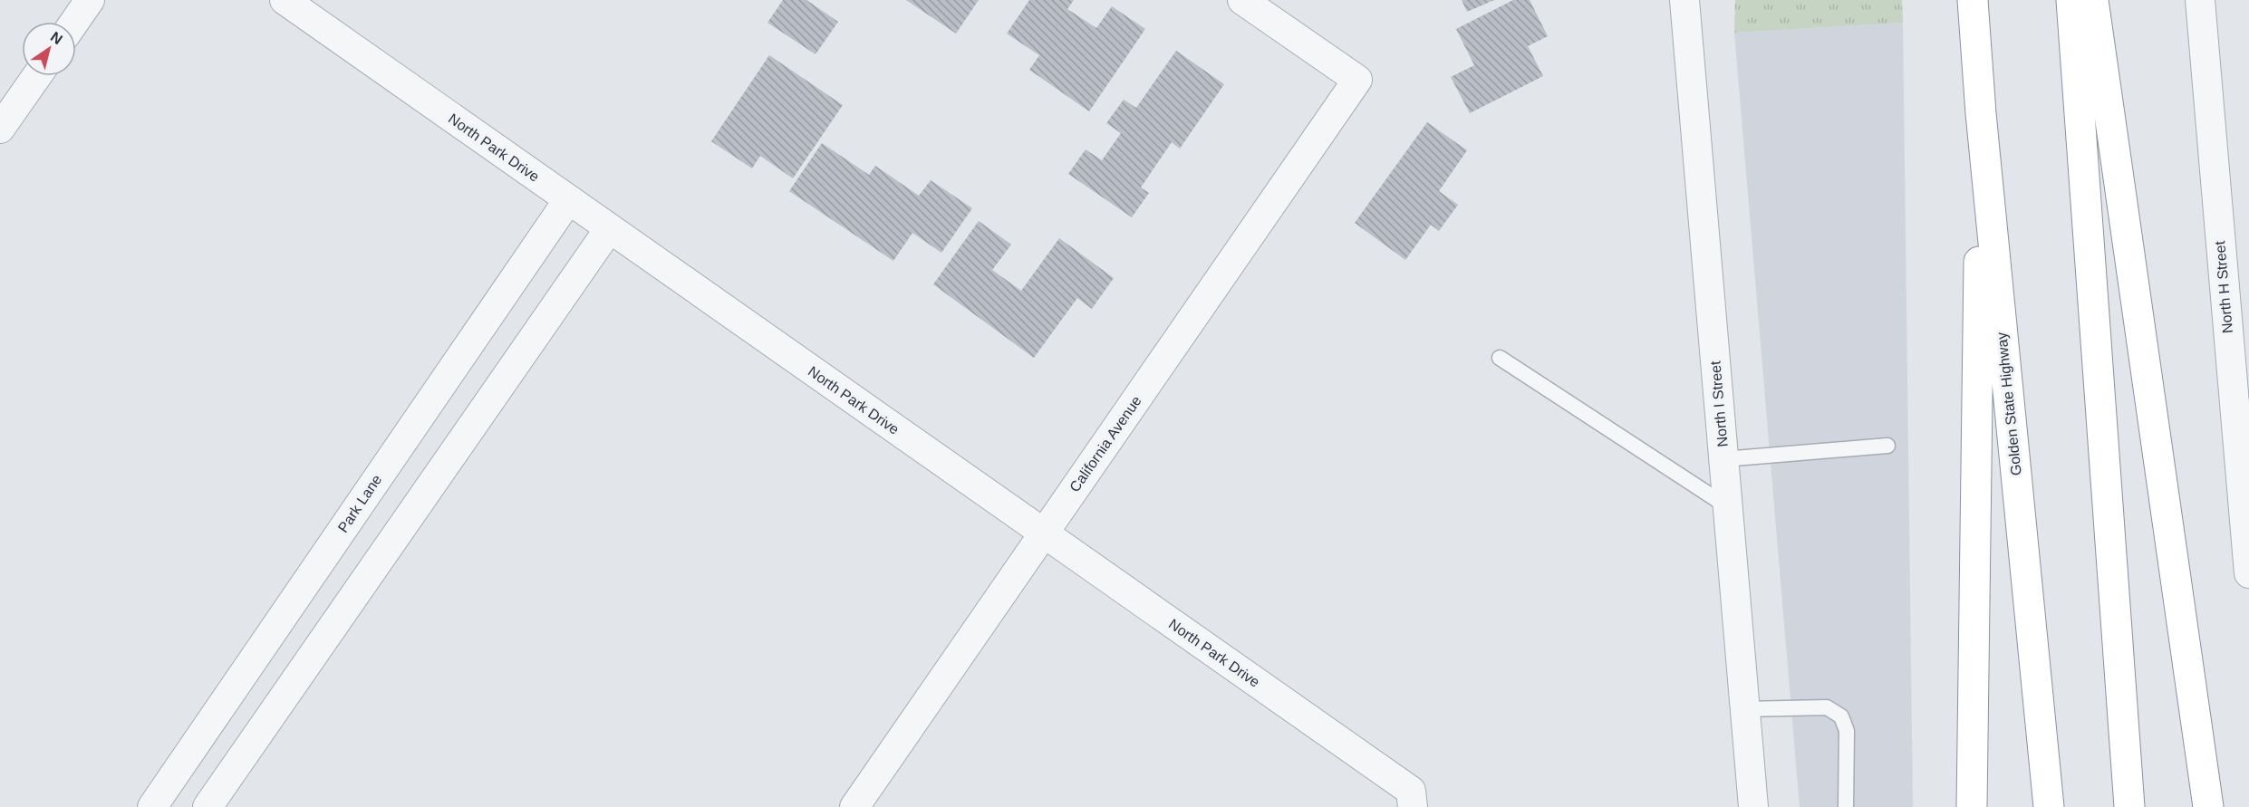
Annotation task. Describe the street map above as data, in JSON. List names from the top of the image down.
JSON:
{
  "streets": {
    "highway": ["Golden State Highway"],
    "street": [
      "North Park Drive",
      "North H Street",
      "North I Street",
      "California Avenue",
      "Park Lane"
    ]
  },
  "crossings": [
    ["North Park Drive", "California Avenue"],
    ["North Park Drive", "Park Lane"]
  ],
  "north": "top right"
}
